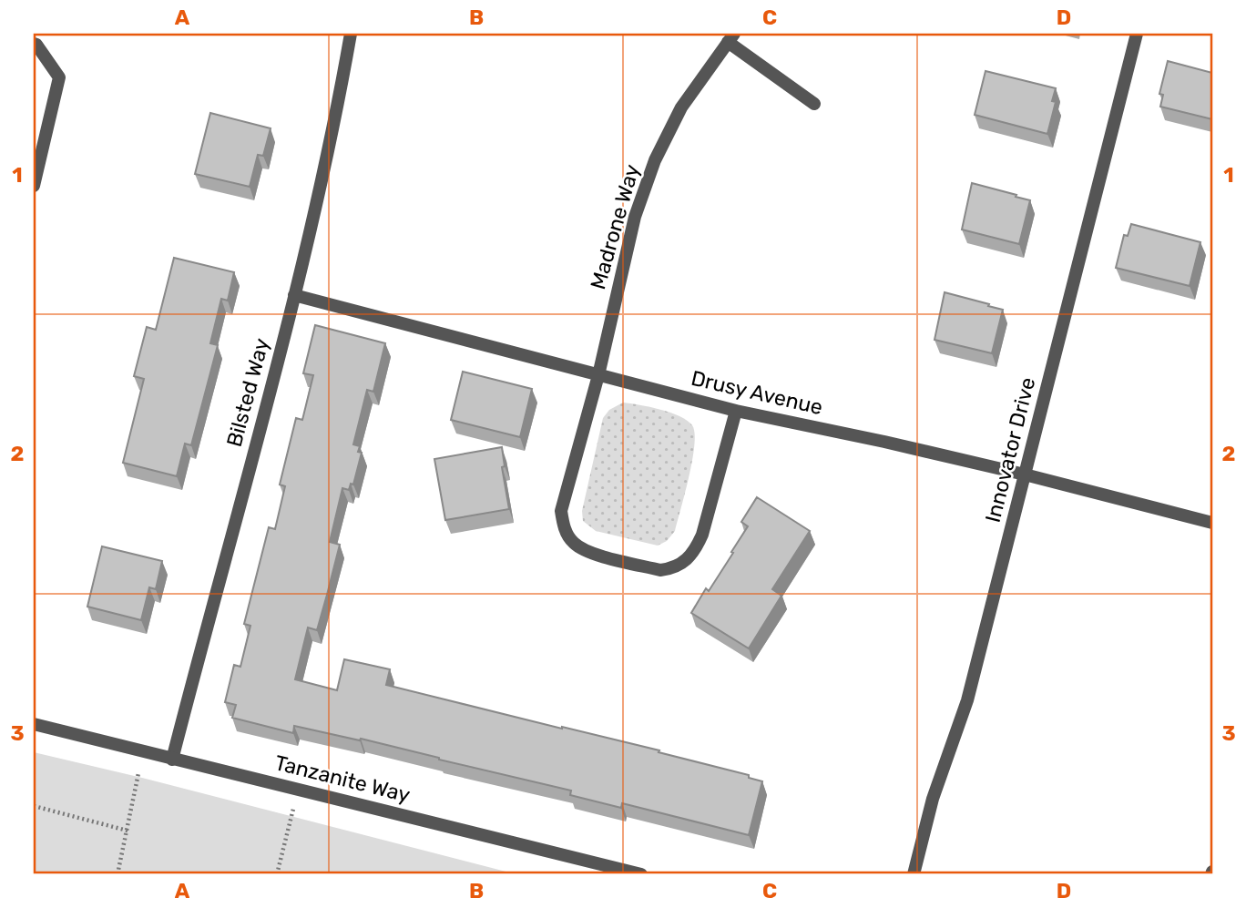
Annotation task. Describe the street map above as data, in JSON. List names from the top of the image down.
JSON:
{
  "streets": {
    "street": [
      "Madrone Way",
      "Bilsted Way",
      "Drusy Avenue",
      "Innovator Drive",
      "Tanzanite Way"
    ]
  },
  "crossings": [
    ["Madrone Way", "Drusy Avenue"],
    ["Bilsted Way", "Drusy Avenue"],
    ["Bilsted Way", "Tanzanite Way"],
    ["Drusy Avenue", "Innovator Drive"]
  ],
  "grid": {
    "columns": [
      "A",
      "B",
      "C",
      "D"
    ],
    "rows": ["1", "2", "3"]
  }
}
